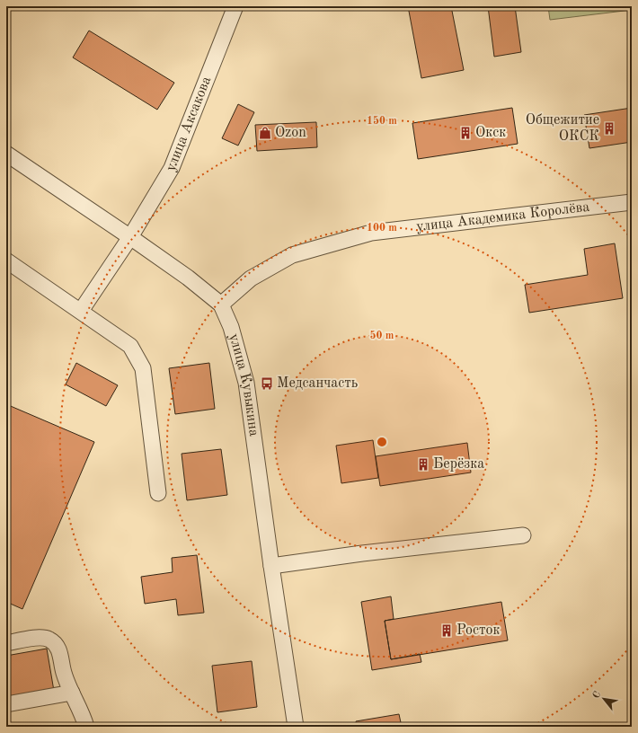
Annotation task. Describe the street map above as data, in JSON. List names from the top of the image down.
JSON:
{
  "streets": {
    "street": ["улица Аксакова", "улица Академика Королёва", "улица Кувыкина"]
  },
  "crossings": [
    ["улица Аксакова", "улица Кувыкина"],
    ["улица Академика Королёва", "улица Кувыкина"]
  ],
  "places": {
    "building": [
      "Общежитие ОКСК",
      "Окск",
      "Берёзка",
      "Росток"
    ],
    "shop": ["Ozon"],
    "bus stop": ["Медсанчасть"]
  },
  "north": "top left",
  "rings": ["150 m", "100 m", "50 m"]
}
